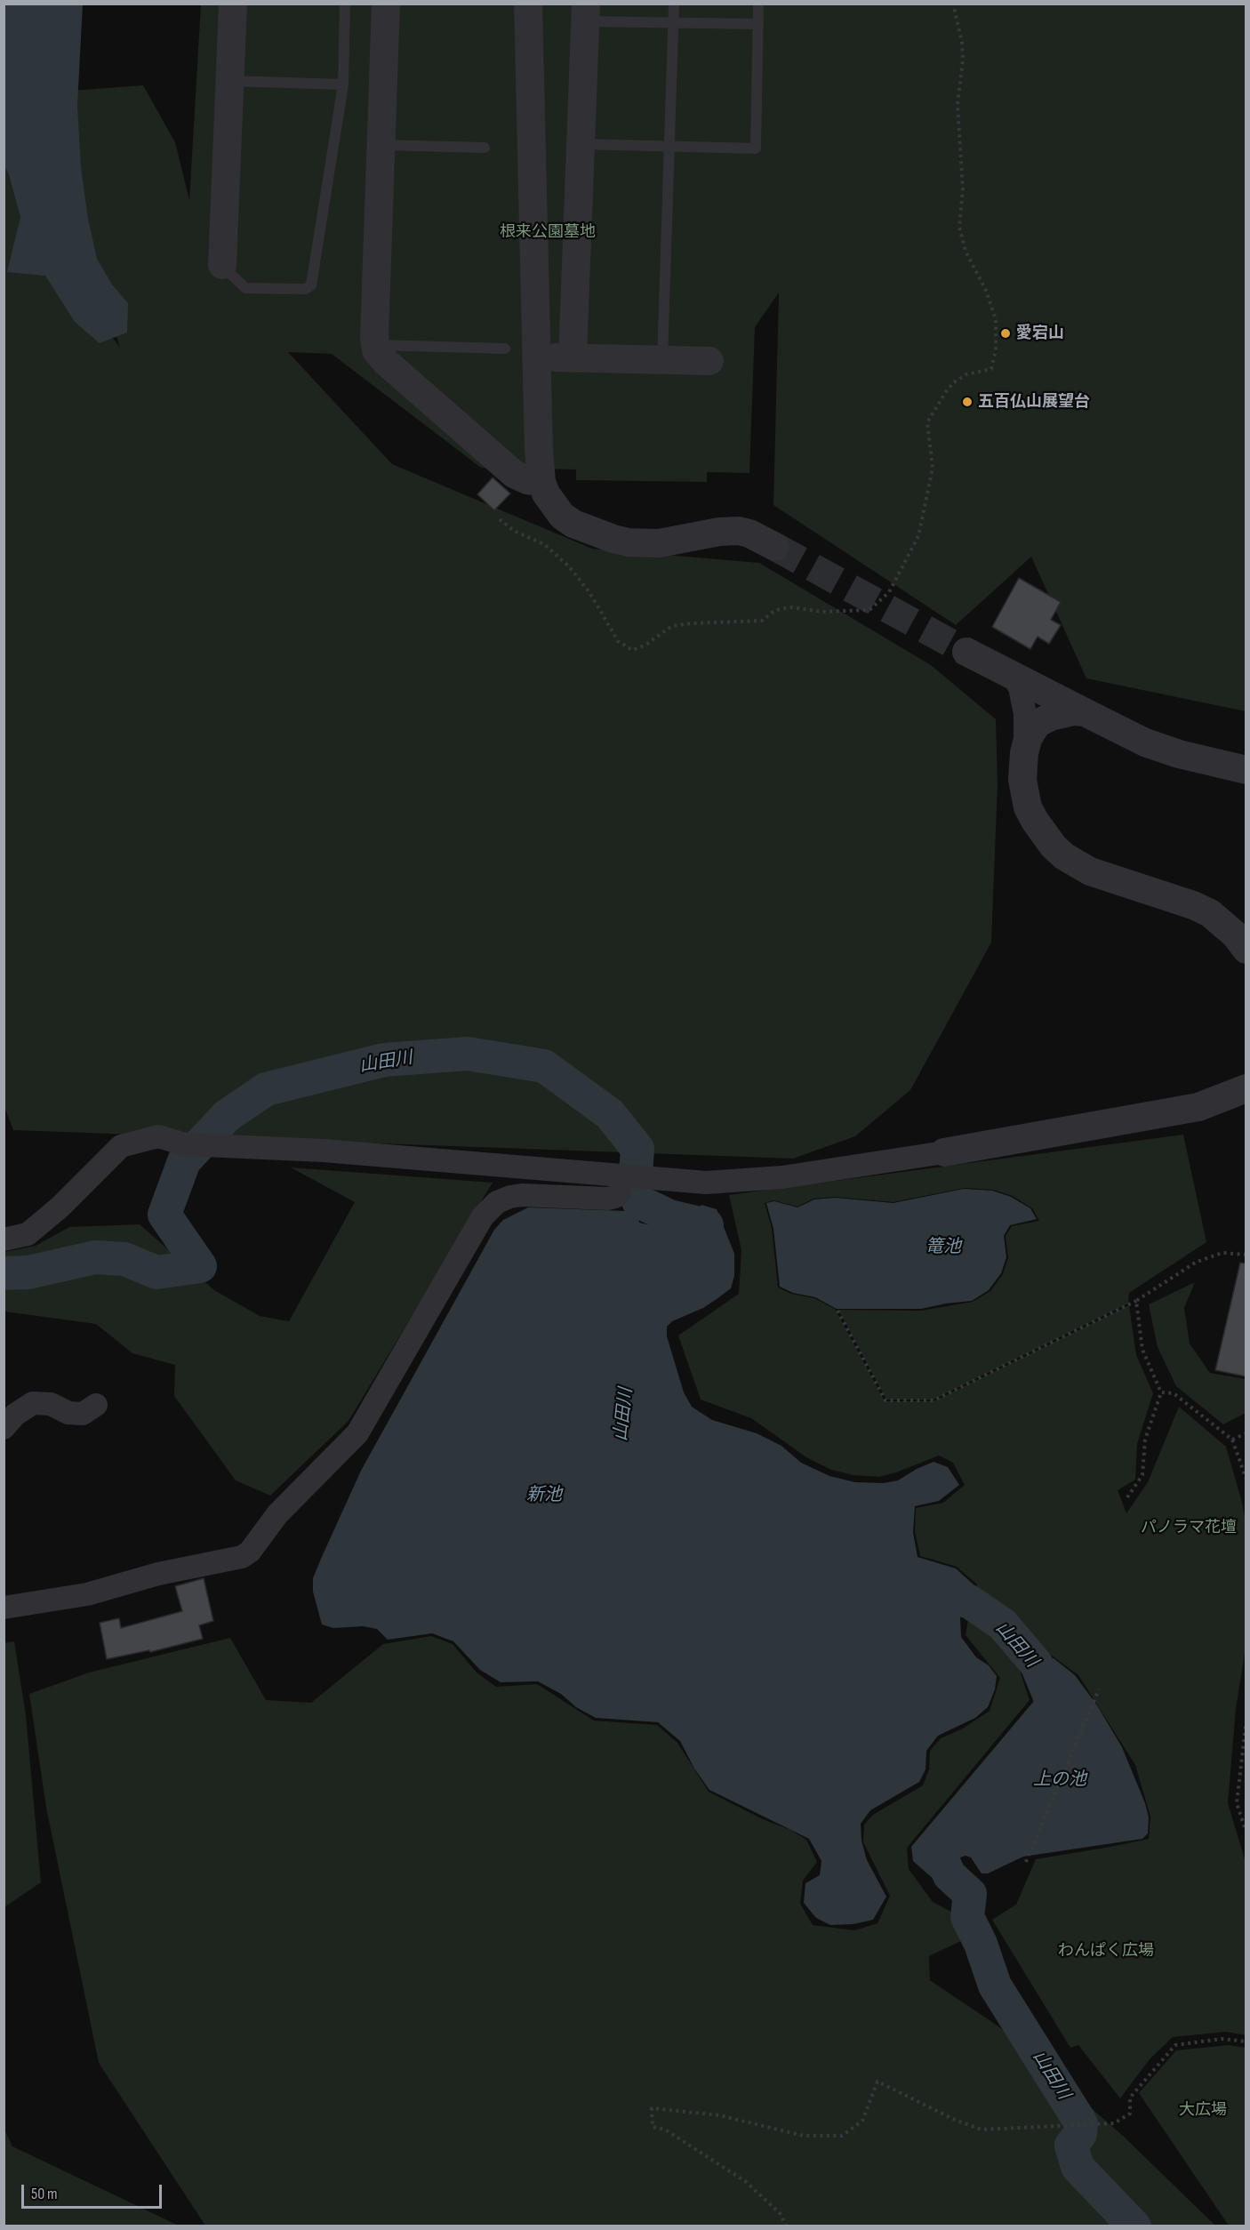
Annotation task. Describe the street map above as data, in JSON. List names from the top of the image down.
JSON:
{
  "water": [
    "山田川",
    "篭池",
    "新池",
    "上の池"
  ],
  "parks": [
    "根来公園墓地",
    "パノラマ花壇",
    "わんぱく広場",
    "大広場"
  ],
  "places": ["愛宕山", "五百仏山展望台"],
  "scale_bar": "50 m"
}
